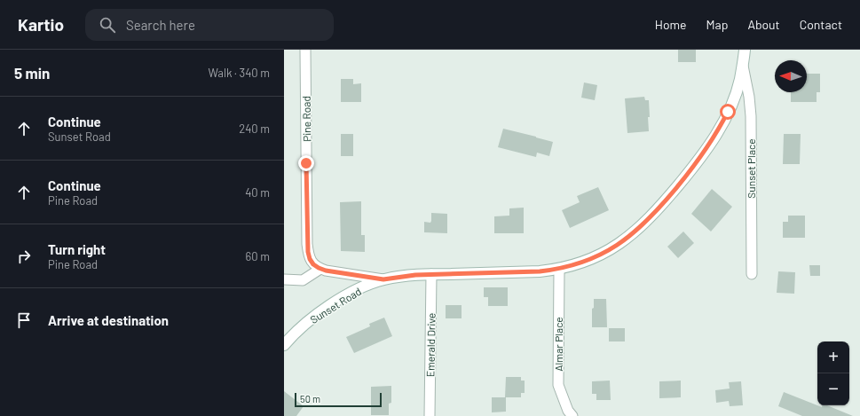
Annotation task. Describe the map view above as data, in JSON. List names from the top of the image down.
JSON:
{
  "streets": {
    "street": [
      "Pine Road",
      "Sunset Place",
      "Sunset Road",
      "Almar Place",
      "Emerald Drive"
    ]
  },
  "crossings": [
    ["Sunset Place", "Sunset Road"],
    ["Sunset Road", "Almar Place"],
    ["Sunset Road", "Emerald Drive"]
  ],
  "scale_bar": "50 m",
  "north": "left",
  "page": {
    "header": "Kartio",
    "search": "Search here",
    "nav": [
      "Home",
      "Map",
      "About",
      "Contact"
    ],
    "heading": ["5 min", "Walk · 340 m"],
    "list": [
      ["Continue", "Sunset Road", "240 m"],
      ["Continue", "Pine Road", "40 m"],
      ["Turn right", "Pine Road", "60 m"],
      "Arrive at destination"
    ],
    "map_buttons": ["+", "−"],
    "scale": "50 m"
  }
}
